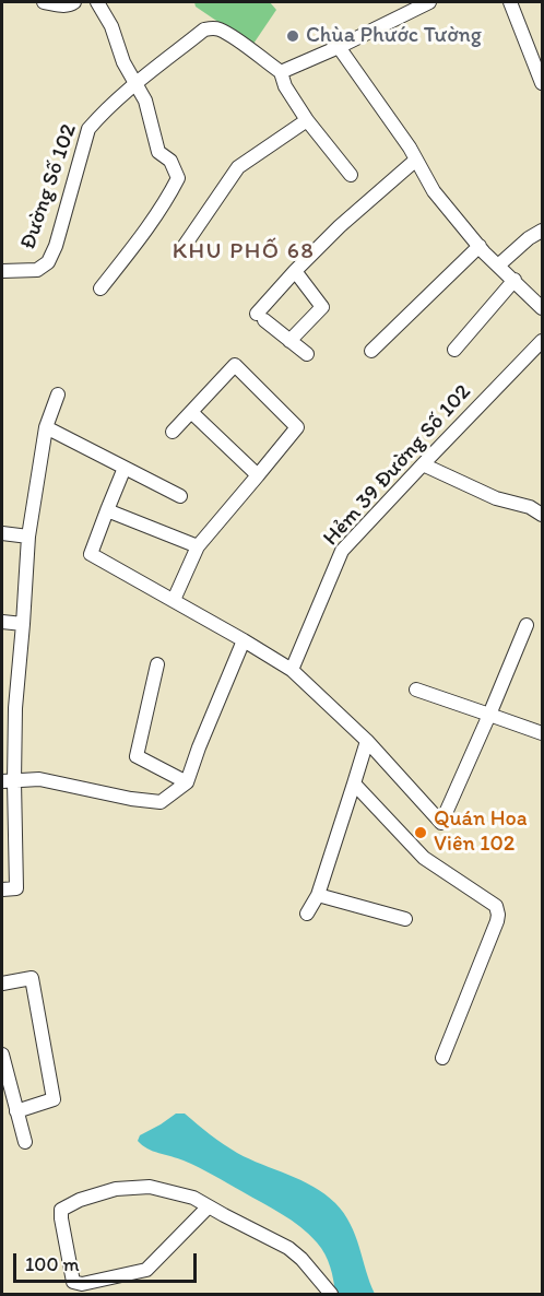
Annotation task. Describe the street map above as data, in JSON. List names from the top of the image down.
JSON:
{
  "streets": {
    "street": ["Đường Số 102", "Hẻm 39 Đường Số 102"]
  },
  "districts": ["KHU PHỐ 68"],
  "places": ["Chùa Phước Tường", "Quán Hoa Viên 102"],
  "scale_bar": "100 m"
}
